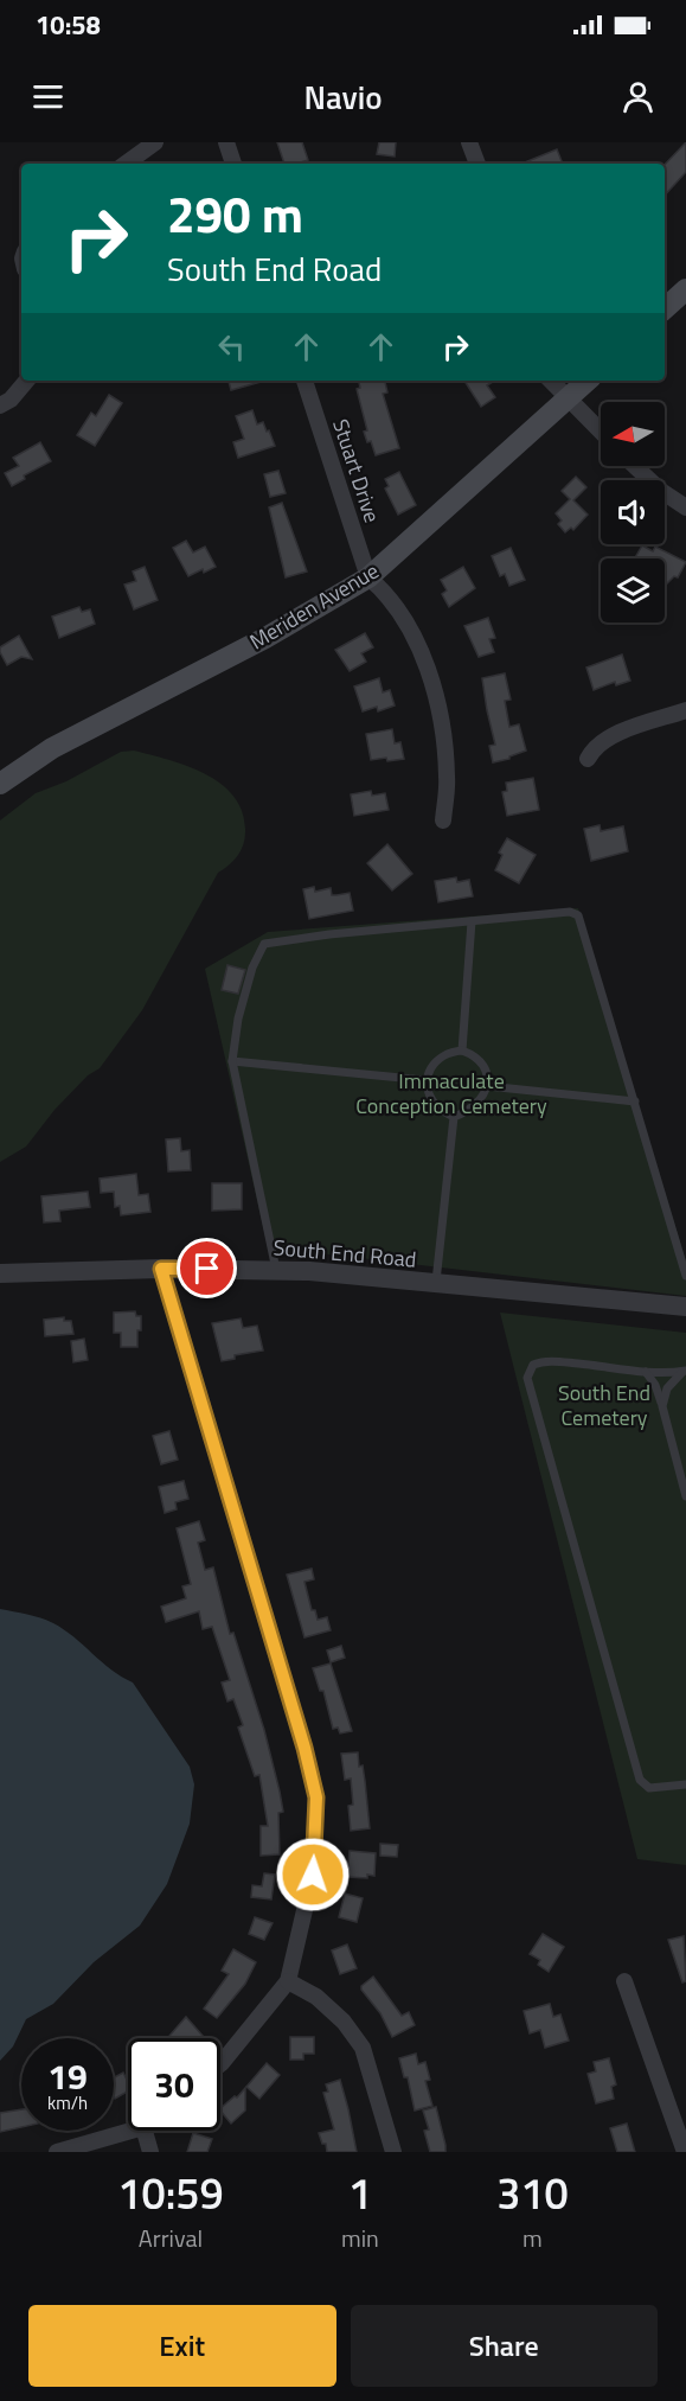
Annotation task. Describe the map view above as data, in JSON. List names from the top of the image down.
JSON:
{
  "streets": {
    "main road": ["Meriden Avenue"],
    "street": ["Stuart Drive", "South End Road"]
  },
  "crossings": [
    ["Stuart Drive", "Meriden Avenue"]
  ],
  "parks": ["Immaculate Conception Cemetery", "South End Cemetery"],
  "north": "left",
  "page": {
    "status": "10:58",
    "header": "Navio",
    "turn": ["290 m", "South End Road"],
    "speed": "19 km/h",
    "limit": "30",
    "eta": [
      "10:59",
      "Arrival",
      "1",
      "min",
      "310",
      "m"
    ],
    "buttons": ["Exit", "Share"]
  }
}
